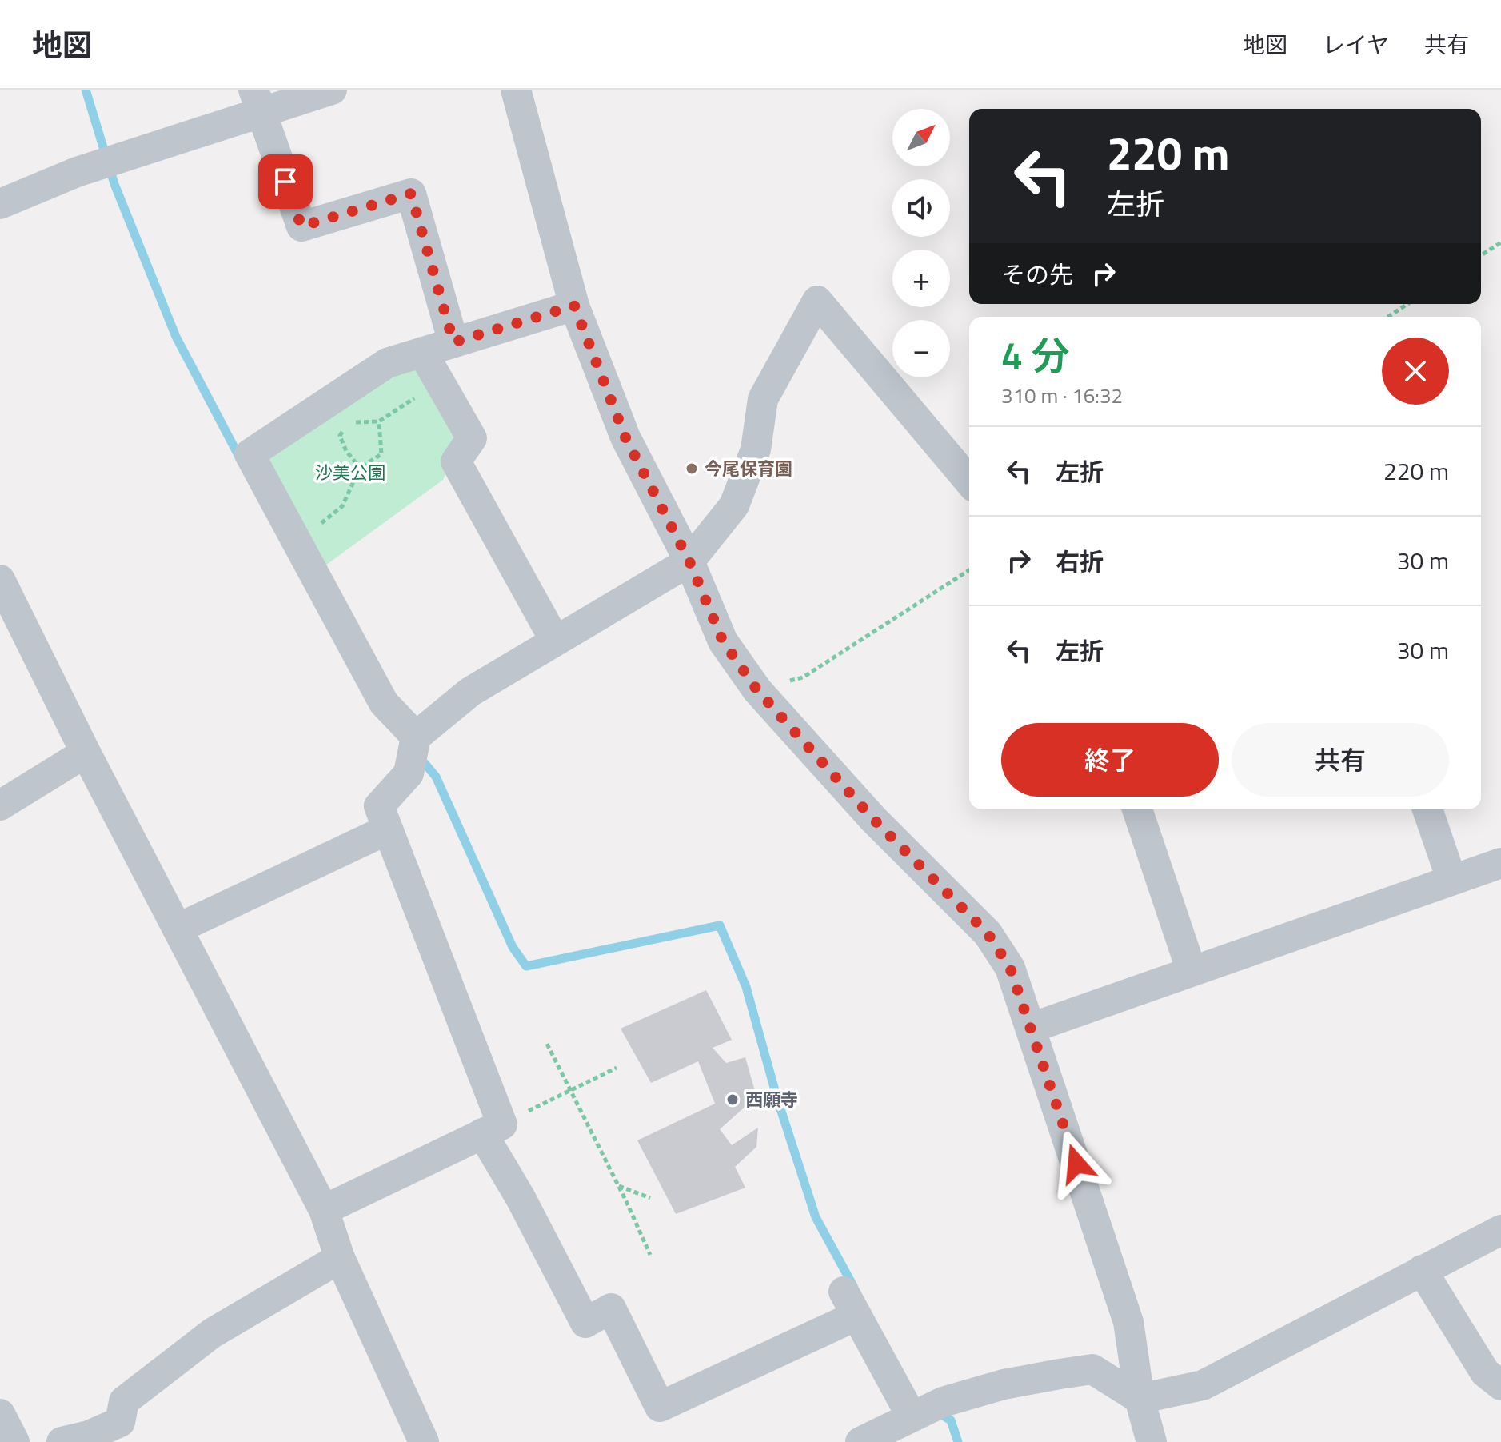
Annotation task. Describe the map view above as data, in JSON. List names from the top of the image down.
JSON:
{
  "parks": ["沙美公園"],
  "places": ["今尾保育園", "西願寺"],
  "north": "top right",
  "page": {
    "header": "地図",
    "nav": ["地図", "レイヤ", "共有"],
    "map_buttons": ["+", "−"],
    "turn": ["220 m", "左折"],
    "then": "その先",
    "heading": ["4 分", "310 m · 16:32"],
    "list": [
      {
        "name": "左折",
        "value": "220 m"
      },
      {
        "name": "右折",
        "value": "30 m"
      },
      {
        "name": "左折",
        "value": "30 m"
      }
    ],
    "buttons": ["終了", "共有"]
  }
}
